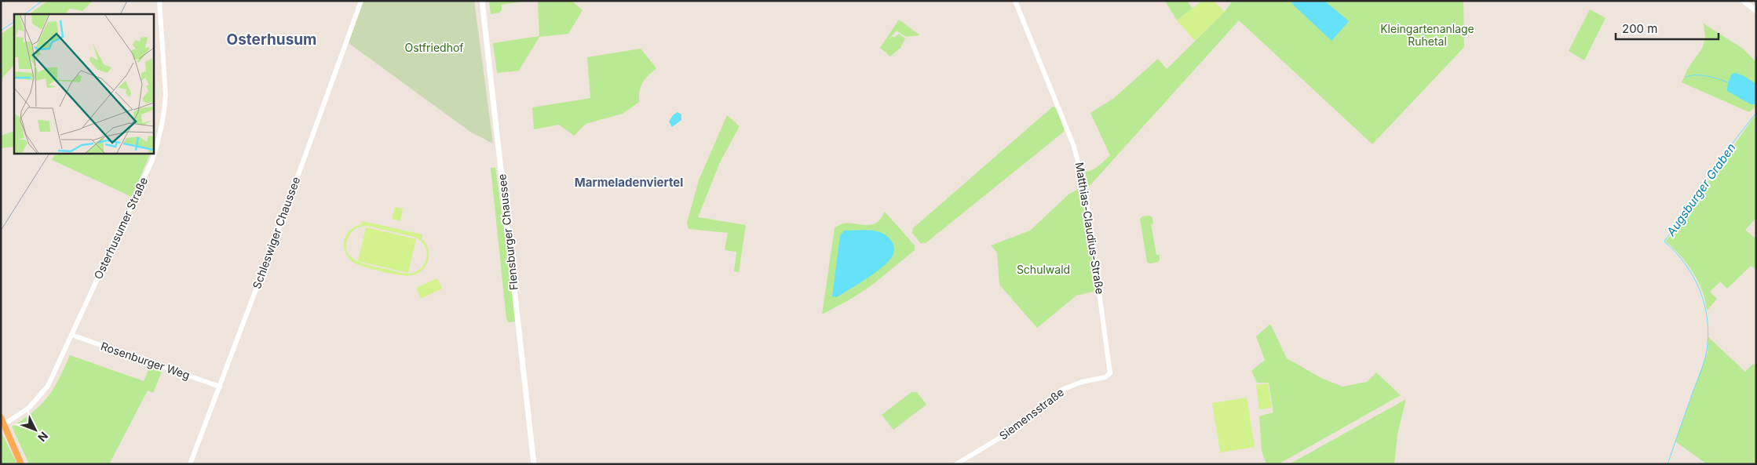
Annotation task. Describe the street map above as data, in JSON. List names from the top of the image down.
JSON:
{
  "streets": {
    "main road": ["Flensburger Chaussee"],
    "street": [
      "Osterhusumer Straße",
      "Matthias-Claudius-Straße",
      "Schleswiger Chaussee",
      "Rosenburger Weg",
      "Siemensstraße"
    ]
  },
  "crossings": [
    ["Osterhusumer Straße", "Rosenburger Weg"],
    ["Matthias-Claudius-Straße", "Siemensstraße"],
    ["Schleswiger Chaussee", "Rosenburger Weg"]
  ],
  "districts": ["Osterhusum", "Marmeladenviertel"],
  "water": ["Augsburger Graben"],
  "parks": ["Kleingartenanlage Ruhetal", "Ostfriedhof", "Schulwald"],
  "scale_bar": "200 m",
  "north": "bottom right"
}
